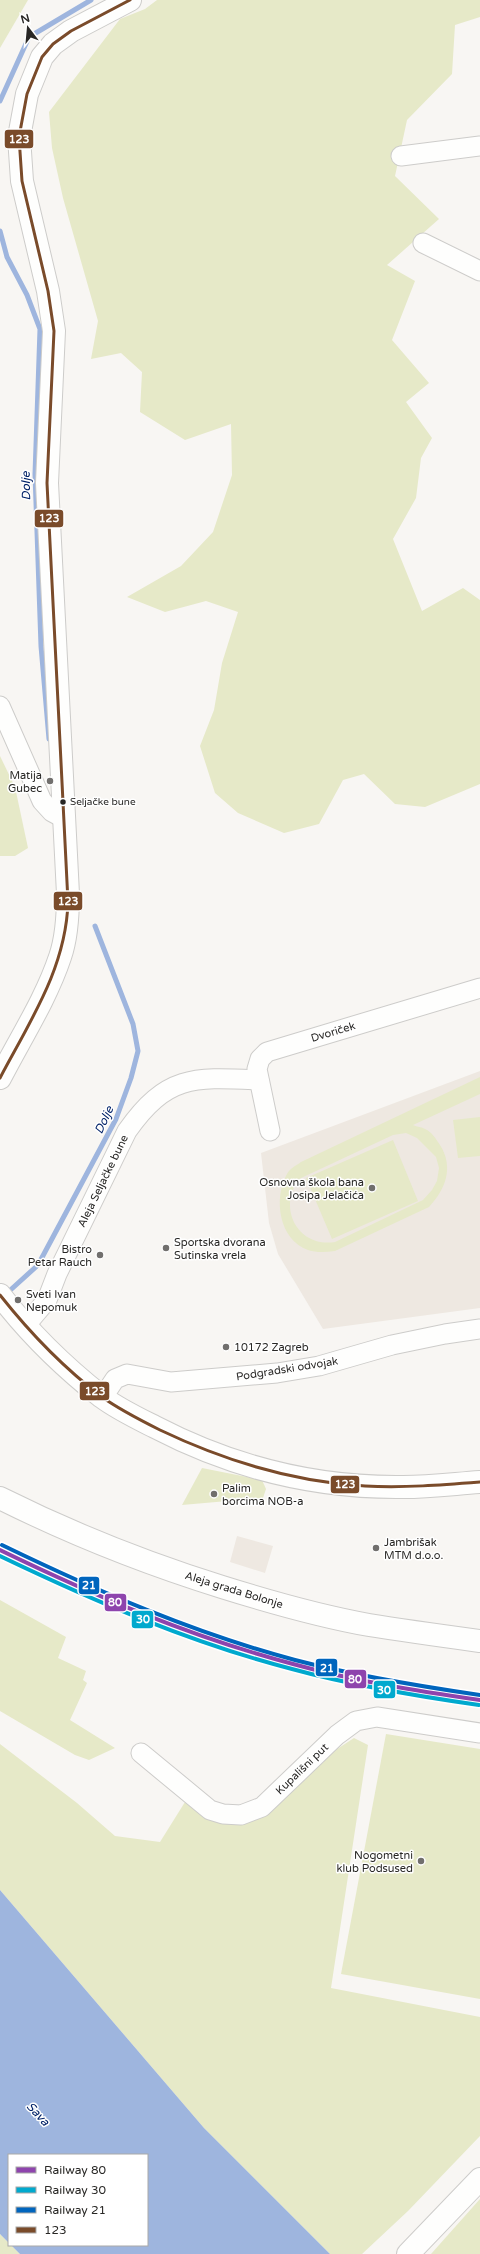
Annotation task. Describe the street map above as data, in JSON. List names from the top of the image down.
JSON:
{
  "streets": {
    "street": [
      "Dvoriček",
      "Aleja Seljačke bune",
      "Podgradski odvojak",
      "Aleja grada Bolonje",
      "Kupališni put"
    ]
  },
  "crossings": [
    ["Dvoriček", "Aleja Seljačke bune"]
  ],
  "water": ["Dolje", "Sava"],
  "places": [
    "Matija Gubec",
    "Seljačke bune",
    "Osnovna škola bana Josipa Jelačića",
    "Sportska dvorana Sutinska vrela",
    "Bistro Petar Rauch",
    "Sveti Ivan Nepomuk",
    "10172 Zagreb",
    "Palim borcima NOB-a",
    "Jambrišak MTM d.o.o.",
    "Nogometni klub Podsused"
  ],
  "lines": [
    "transit line 123",
    "rail line 21",
    "rail line 80",
    "rail line 30"
  ],
  "legend": [
    "Railway 80",
    "Railway 30",
    "Railway 21",
    "123"
  ],
  "north": "top"
}
